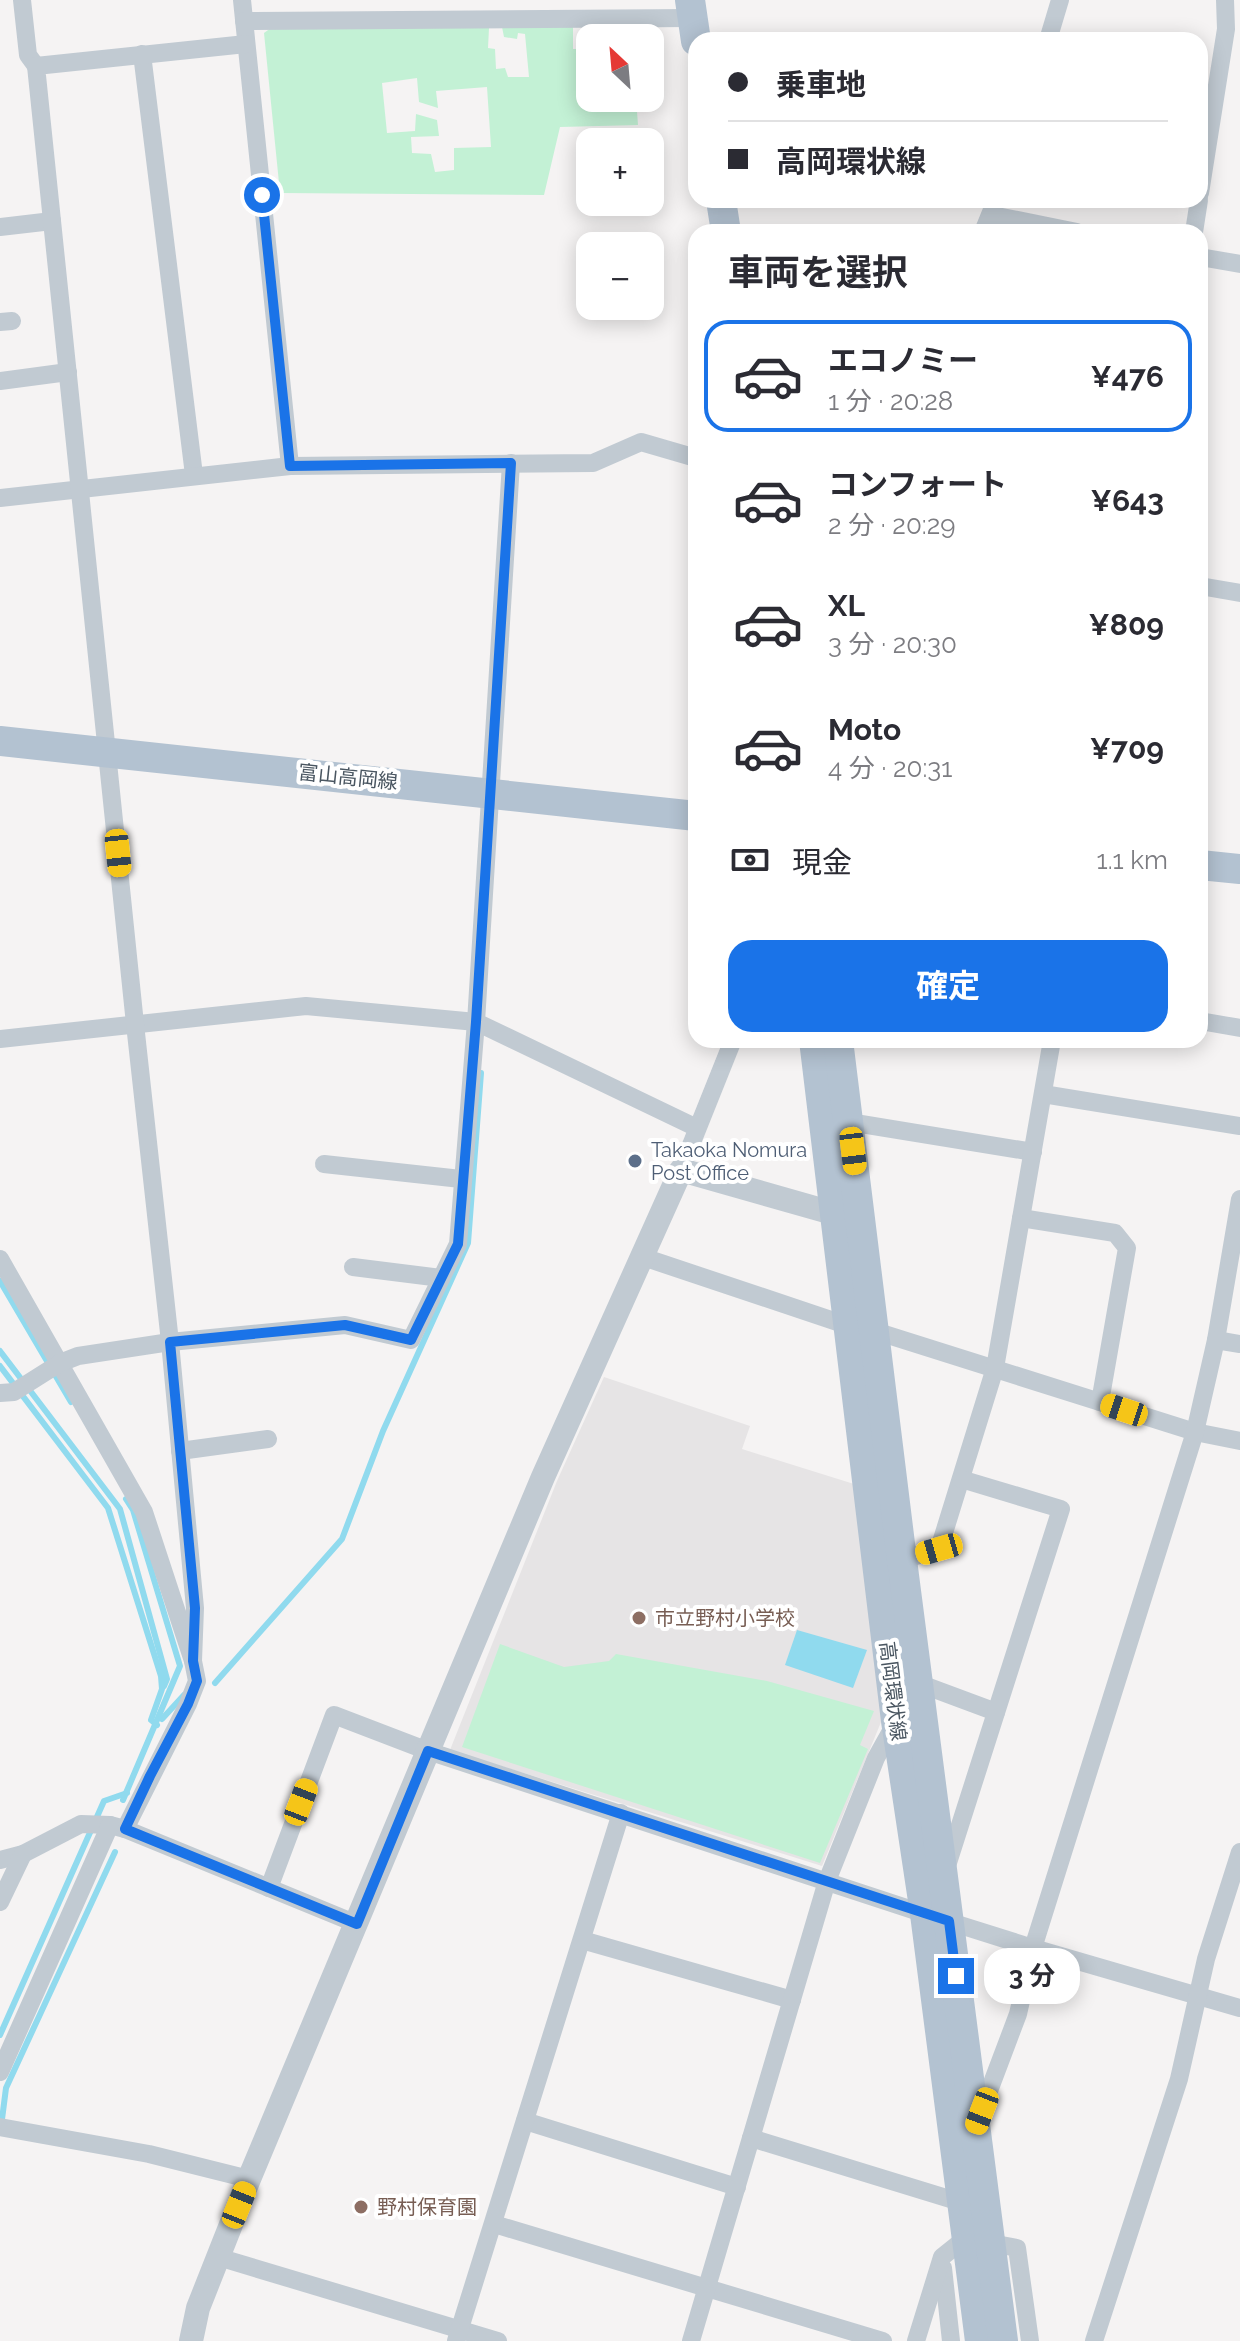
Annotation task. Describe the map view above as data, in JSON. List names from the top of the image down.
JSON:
{
  "streets": {
    "main road": ["富山高岡線", "高岡環状線"]
  },
  "places": ["Takaoka Nomura Post Office", "市立野村小学校", "野村保育園"],
  "north": "top left",
  "page": {
    "map_buttons": ["+", "−"],
    "banner": ["乗車地", "高岡環状線"],
    "heading": "車両を選択",
    "list": [
      {
        "name": "エコノミー",
        "note": "1 分 · 20:28",
        "value": "¥476"
      },
      {
        "name": "コンフォート",
        "note": "2 分 · 20:29",
        "value": "¥643"
      },
      {
        "name": "XL",
        "note": "3 分 · 20:30",
        "value": "¥809"
      },
      {
        "name": "Moto",
        "note": "4 分 · 20:31",
        "value": "¥709"
      }
    ],
    "pay": ["現金", "1.1 km"],
    "buttons": "確定",
    "bubble": "3 分"
  }
}
